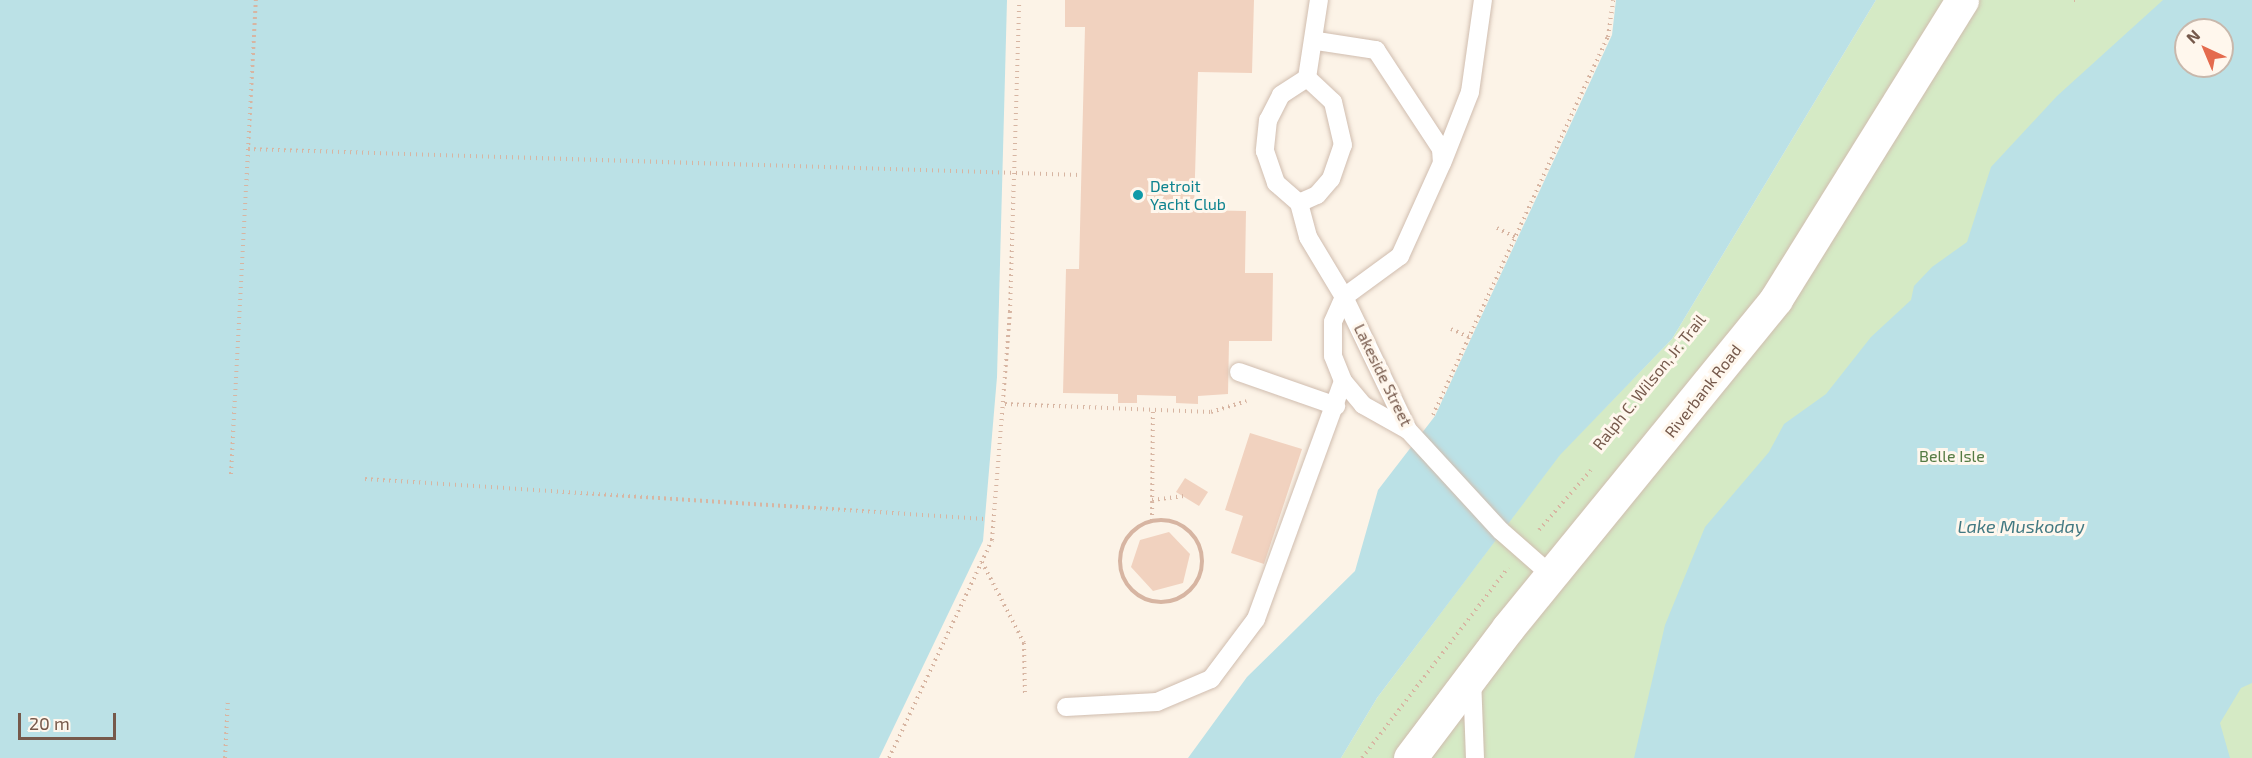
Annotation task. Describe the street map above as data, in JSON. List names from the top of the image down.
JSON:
{
  "streets": {
    "street": ["Riverbank Road"],
    "lane": ["Lakeside Street"],
    "path": ["Ralph C. Wilson, Jr. Trail"]
  },
  "crossings": [
    ["Lakeside Street", "Ralph C. Wilson, Jr. Trail"],
    ["Lakeside Street", "Riverbank Road"]
  ],
  "water": ["Lake Muskoday"],
  "parks": ["Belle Isle"],
  "places": ["Detroit Yacht Club"],
  "scale_bar": "20 m",
  "north": "top left"
}
